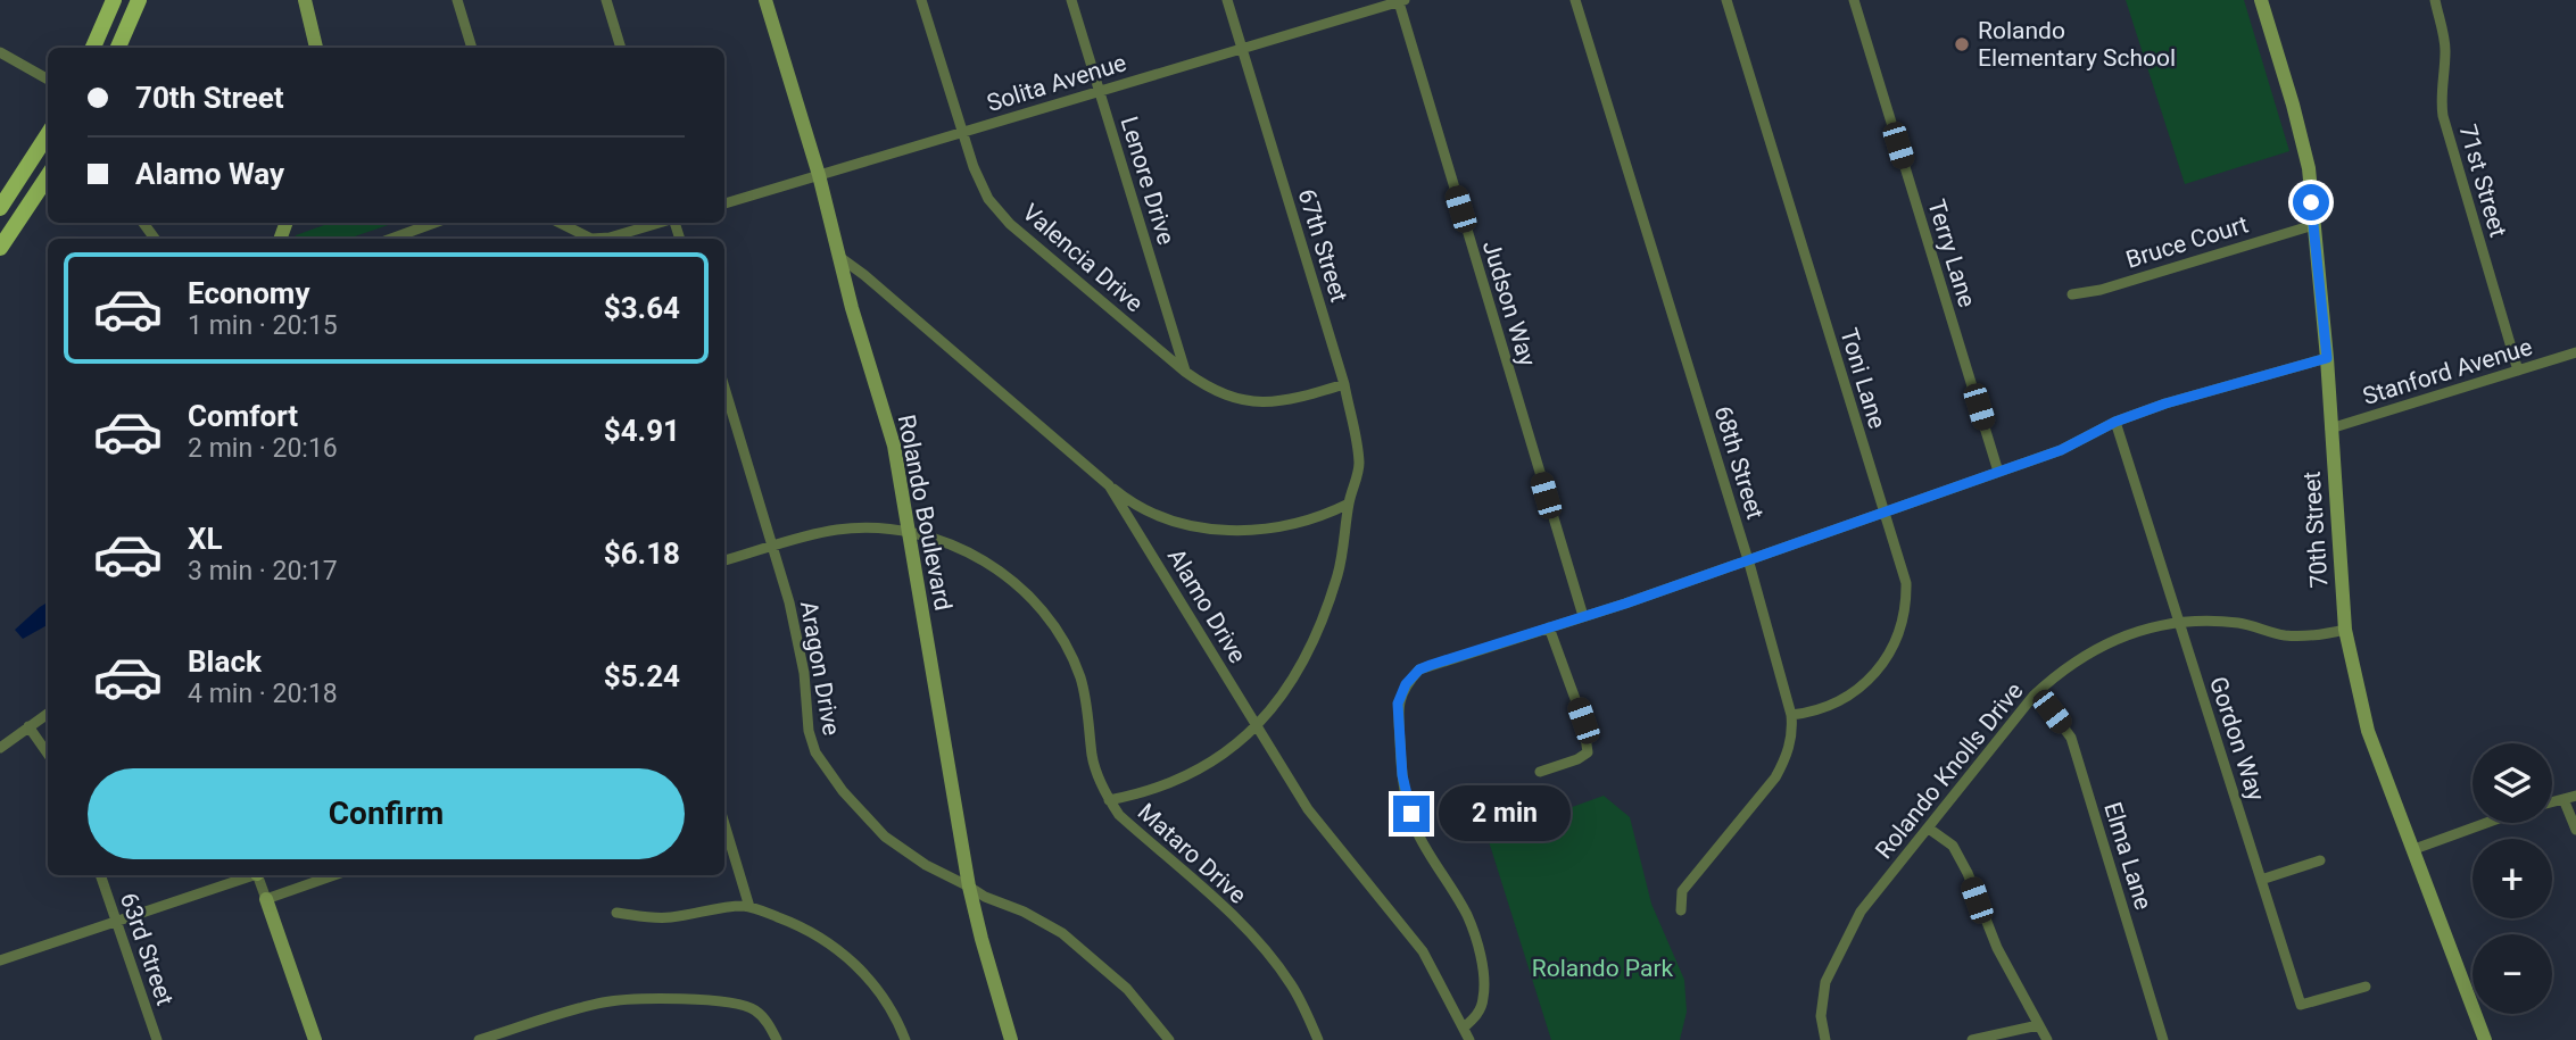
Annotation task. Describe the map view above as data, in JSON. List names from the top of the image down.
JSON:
{
  "streets": {
    "street": [
      "Solita Avenue",
      "Lenore Drive",
      "71st Street",
      "Bruce Court",
      "67th Street",
      "Terry Lane",
      "Valencia Drive",
      "Judson Way",
      "Stanford Avenue",
      "Toni Lane",
      "68th Street",
      "Rolando Boulevard",
      "70th Street",
      "Alamo Drive",
      "Aragon Drive",
      "Gordon Way",
      "Rolando Knolls Drive",
      "Mataro Drive",
      "Elma Lane",
      "63rd Street"
    ]
  },
  "crossings": [
    ["Solita Avenue", "Lenore Drive"],
    ["Solita Avenue", "67th Street"],
    ["Solita Avenue", "Valencia Drive"],
    ["Solita Avenue", "Judson Way"],
    ["Solita Avenue", "Rolando Boulevard"],
    ["Lenore Drive", "Valencia Drive"],
    ["71st Street", "Stanford Avenue"],
    ["Bruce Court", "70th Street"],
    ["67th Street", "Valencia Drive"],
    ["67th Street", "Alamo Drive"],
    ["67th Street", "Mataro Drive"],
    ["Stanford Avenue", "70th Street"],
    ["Toni Lane", "68th Street"],
    ["Rolando Boulevard", "Alamo Drive"],
    ["Rolando Boulevard", "Aragon Drive"],
    ["Rolando Boulevard", "Mataro Drive"],
    ["70th Street", "Rolando Knolls Drive"],
    ["Aragon Drive", "Mataro Drive"],
    ["Gordon Way", "Rolando Knolls Drive"],
    ["Rolando Knolls Drive", "Elma Lane"]
  ],
  "parks": ["Rolando Park"],
  "places": ["Rolando Elementary School"],
  "page": {
    "banner": ["70th Street", "Alamo Way"],
    "list": [
      {
        "name": "Economy",
        "note": "1 min · 20:15",
        "value": "$3.64"
      },
      {
        "name": "Comfort",
        "note": "2 min · 20:16",
        "value": "$4.91"
      },
      {
        "name": "XL",
        "note": "3 min · 20:17",
        "value": "$6.18"
      },
      {
        "name": "Black",
        "note": "4 min · 20:18",
        "value": "$5.24"
      }
    ],
    "map_buttons": ["+", "−"],
    "buttons": "Confirm",
    "bubble": "2 min"
  }
}
